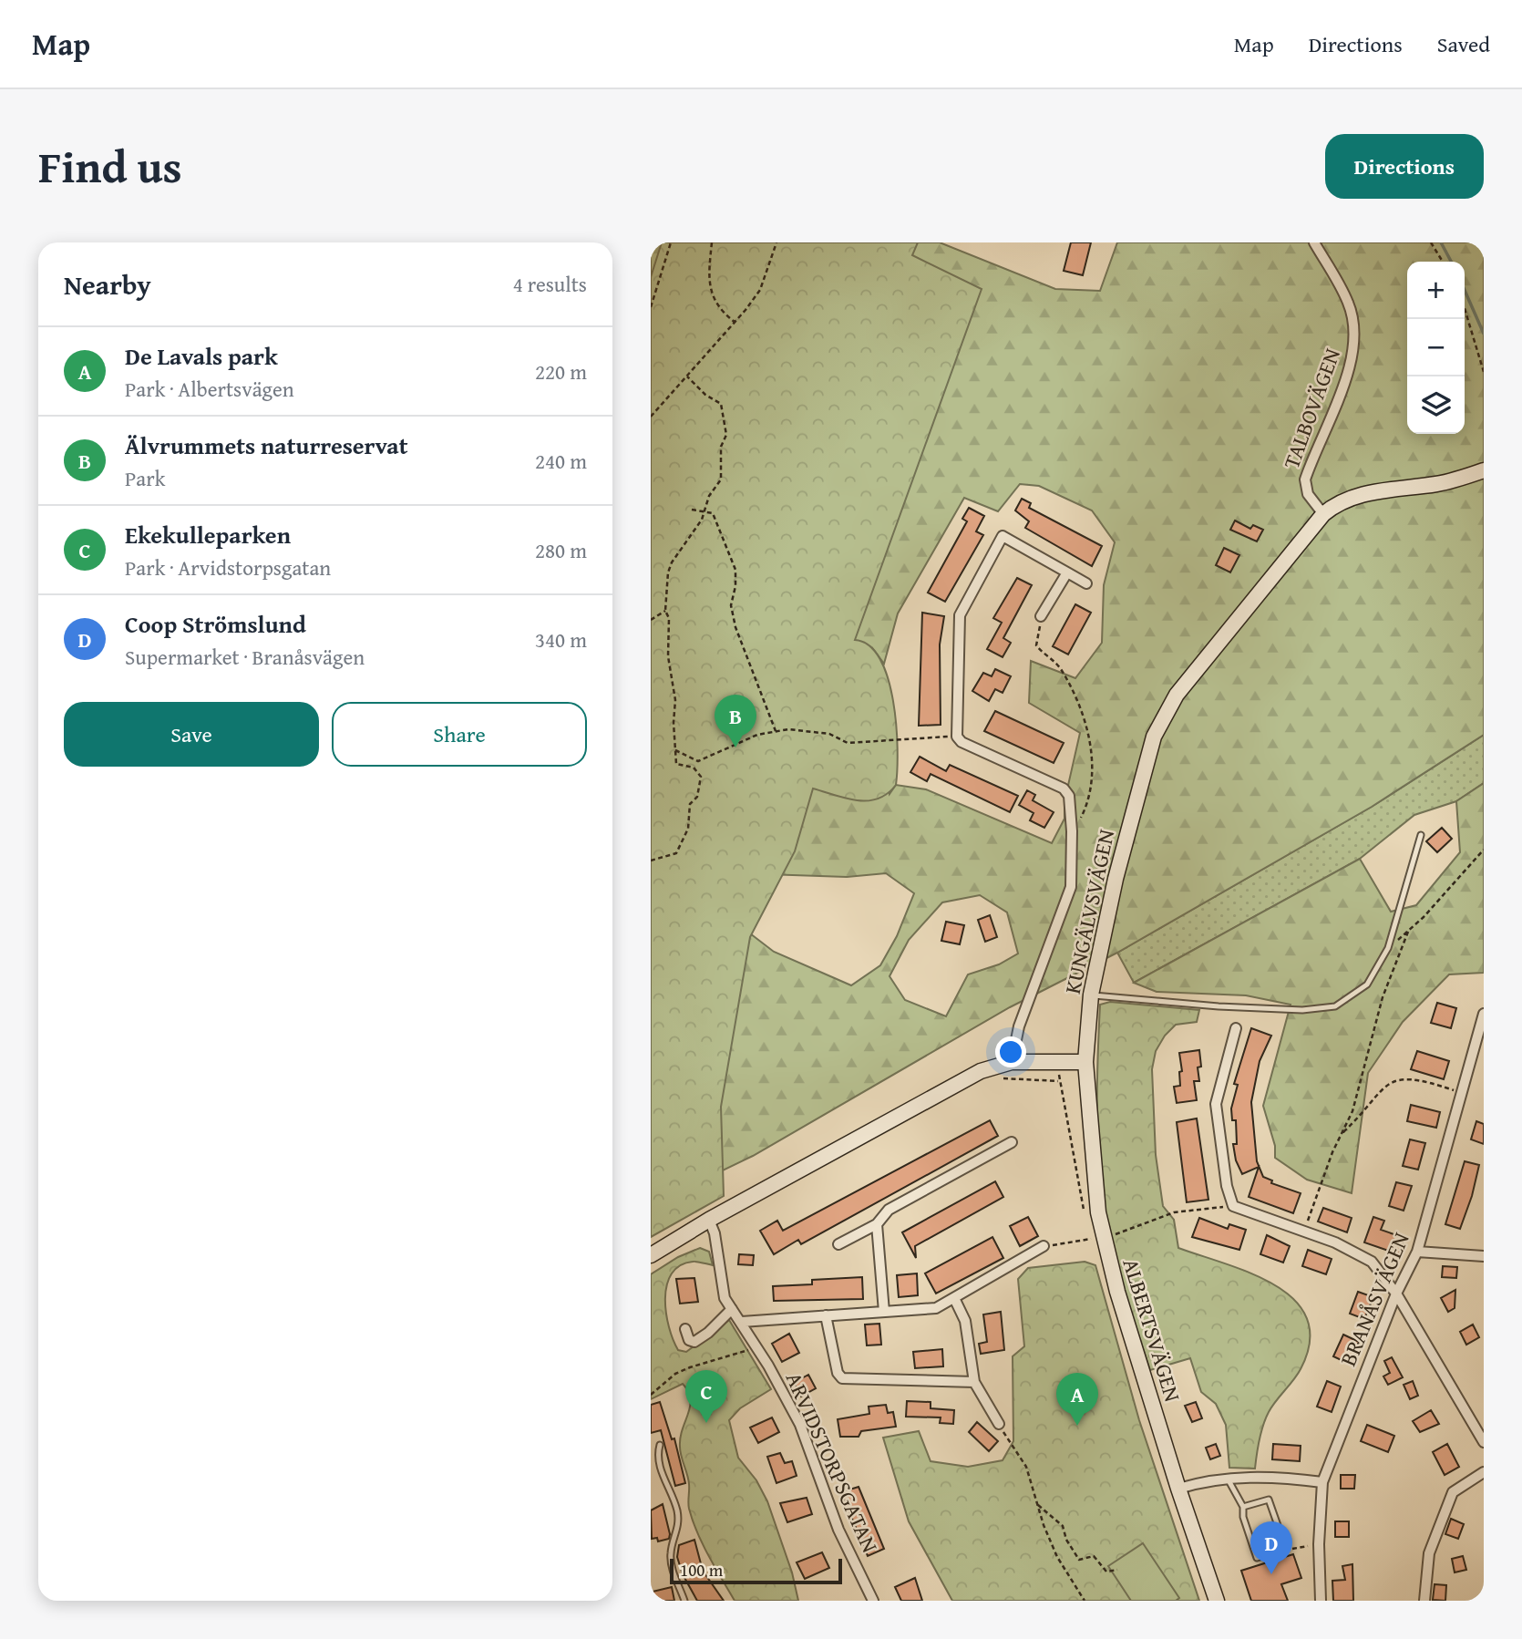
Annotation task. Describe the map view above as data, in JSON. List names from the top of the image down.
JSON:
{
  "streets": {
    "street": [
      "TALBOVÄGEN",
      "KUNGÄLVSVÄGEN",
      "BRANÅSVÄGEN",
      "ALBERTSVÄGEN",
      "ARVIDSTORPSGATAN"
    ]
  },
  "crossings": [
    ["TALBOVÄGEN", "KUNGÄLVSVÄGEN"],
    ["KUNGÄLVSVÄGEN", "ALBERTSVÄGEN"]
  ],
  "scale_bar": "100 m",
  "page": {
    "header": "Map",
    "nav": ["Map", "Directions", "Saved"],
    "title": "Find us",
    "buttons": [
      "Directions",
      ["Save", "Share"]
    ],
    "heading": ["Nearby", "4 results"],
    "map_buttons": ["+", "−"],
    "list": [
      {
        "mark": "A",
        "name": "De Lavals park",
        "note": "Park · Albertsvägen",
        "value": "220 m"
      },
      {
        "mark": "B",
        "name": "Älvrummets naturreservat",
        "note": "Park",
        "value": "240 m"
      },
      {
        "mark": "C",
        "name": "Ekekulleparken",
        "note": "Park · Arvidstorpsgatan",
        "value": "280 m"
      },
      {
        "mark": "D",
        "name": "Coop Strömslund",
        "note": "Supermarket · Branåsvägen",
        "value": "340 m"
      }
    ],
    "pins": [
      "B",
      "C",
      "A",
      "D"
    ],
    "scale": "100 m"
  }
}
